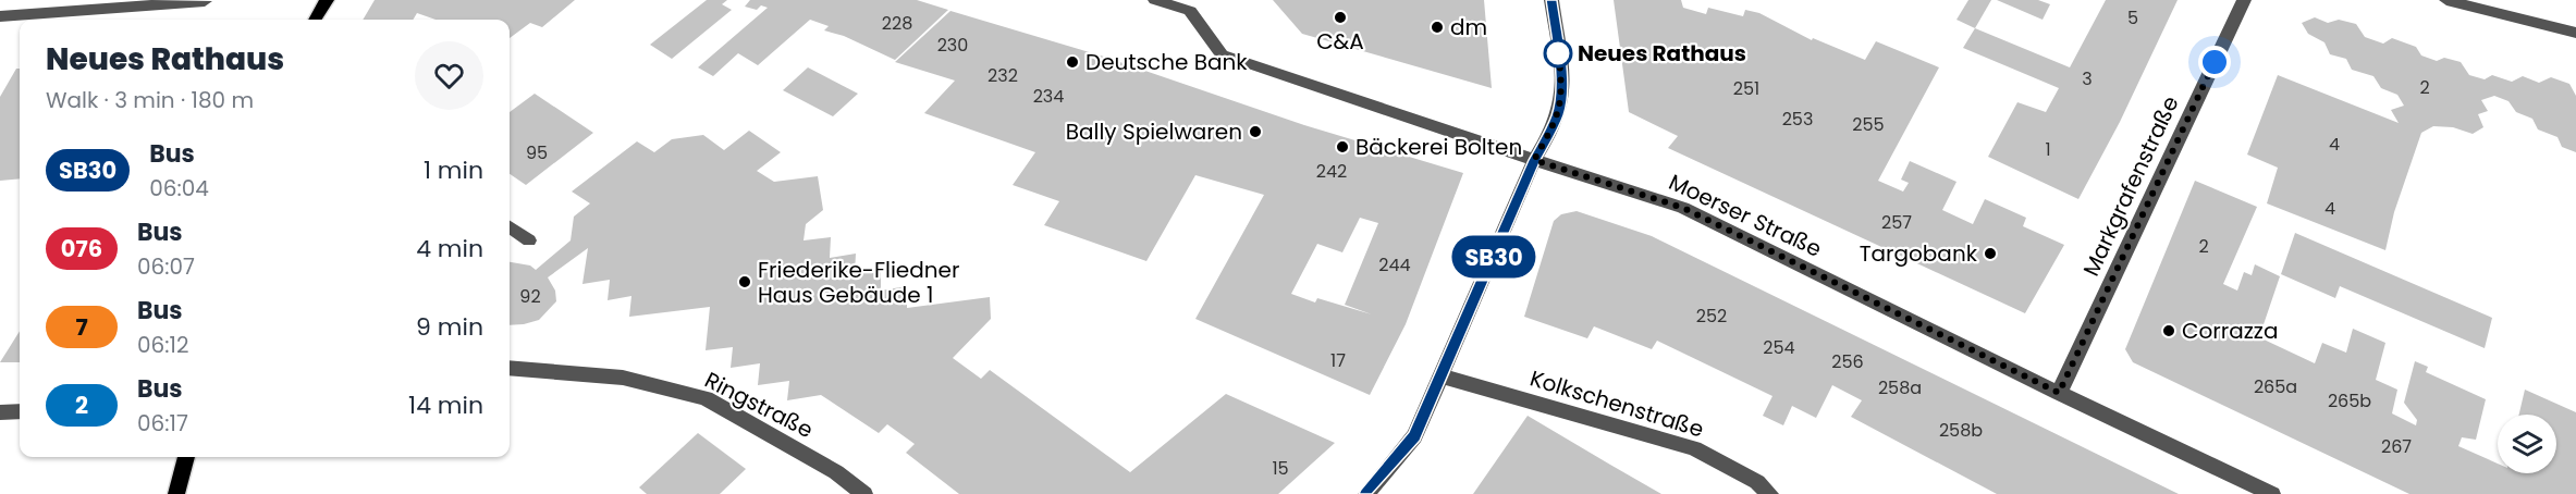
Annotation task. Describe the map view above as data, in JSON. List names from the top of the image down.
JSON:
{
  "streets": {
    "street": [
      "Markgrafenstraße",
      "Moerser Straße",
      "Kolkschenstraße",
      "Ringstraße"
    ]
  },
  "crossings": [
    ["Markgrafenstraße", "Moerser Straße"]
  ],
  "places": [
    "C&A",
    "dm",
    "Neues Rathaus",
    "Deutsche Bank",
    "Bally Spielwaren",
    "Bäckerei Bolten",
    "Targobank",
    "Friederike-Fliedner Haus Gebäude 1",
    "Corrazza"
  ],
  "lines": ["bus line SB30"],
  "house_numbers": [
    "5",
    "228",
    "230",
    "232",
    "3",
    "2",
    "251",
    "234",
    "253",
    "255",
    "4",
    "1",
    "95",
    "242",
    "4",
    "257",
    "2",
    "244",
    "92",
    "252",
    "254",
    "17",
    "256",
    "265a",
    "258a",
    "265b",
    "258b",
    "267",
    "15"
  ],
  "page": {
    "on_map": "SB30",
    "heading": ["Neues Rathaus", "Walk · 3 min · 180 m"],
    "list": [
      {
        "mark": "SB30",
        "name": "Bus",
        "note": "06:04",
        "value": "1 min"
      },
      {
        "mark": "076",
        "name": "Bus",
        "note": "06:07",
        "value": "4 min"
      },
      {
        "mark": "7",
        "name": "Bus",
        "note": "06:12",
        "value": "9 min"
      },
      {
        "mark": "2",
        "name": "Bus",
        "note": "06:17",
        "value": "14 min"
      }
    ]
  }
}
